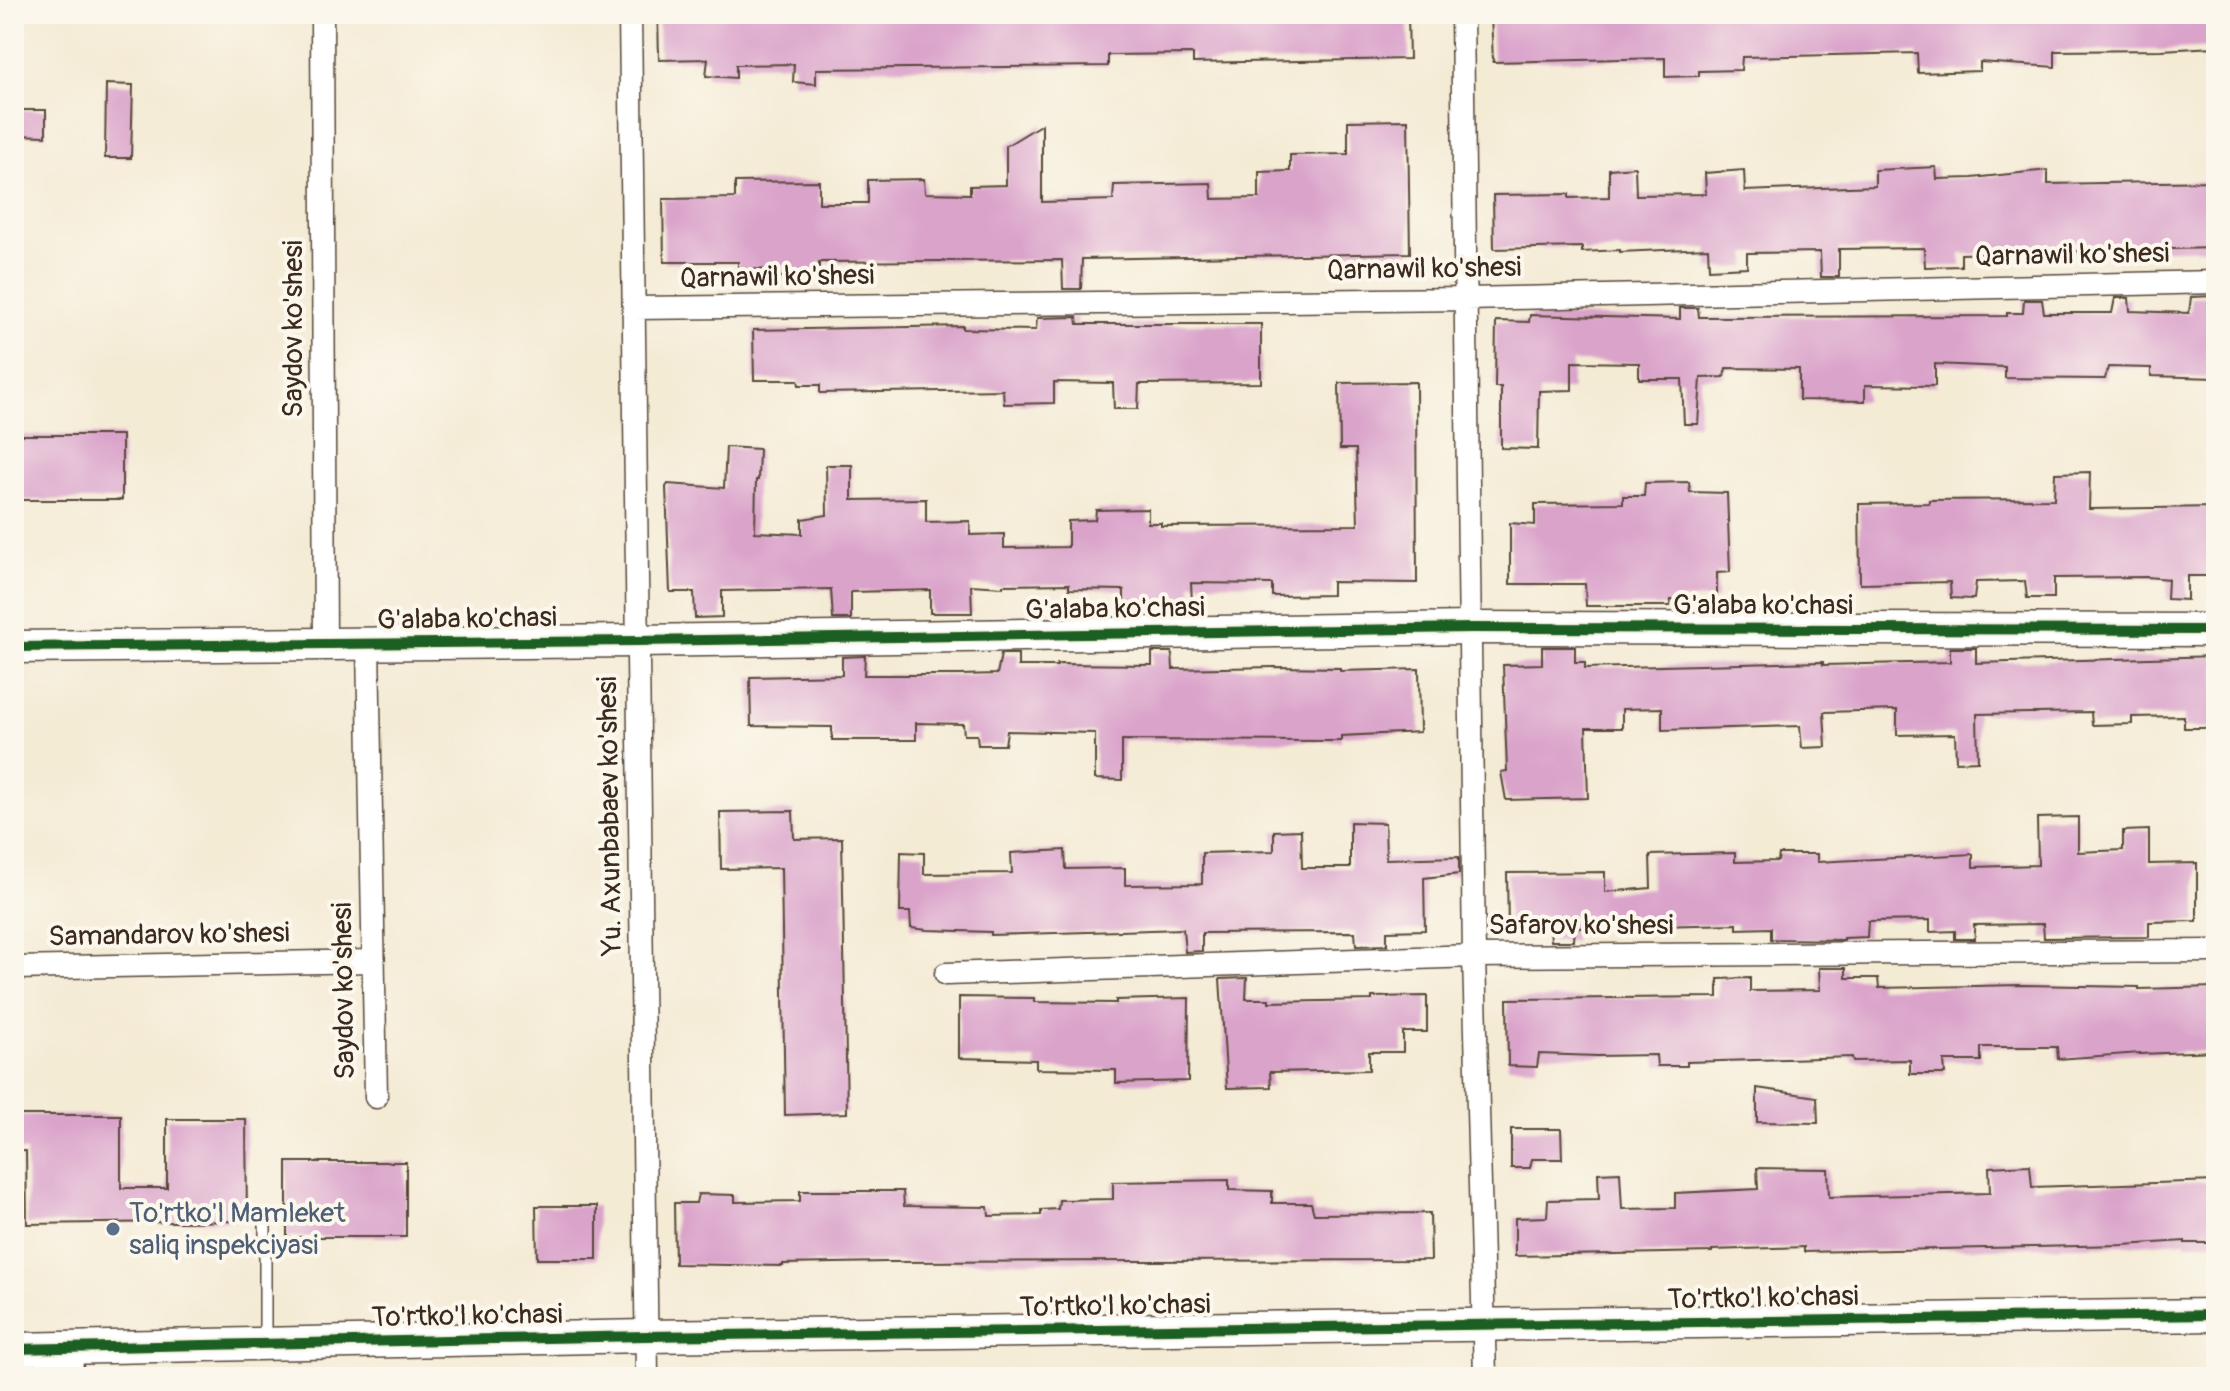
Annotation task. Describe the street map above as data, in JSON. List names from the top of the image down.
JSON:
{
  "streets": {
    "street": [
      "Qarnawil ko'shesi",
      "Saydov ko'shesi",
      "G'alaba ko'chasi",
      "Yu. Axunbabaev ko'shesi",
      "Safarov ko'shesi",
      "Samandarov ko'shesi",
      "To'rtko'l ko'chasi"
    ]
  },
  "crossings": [
    ["Qarnawil ko'shesi", "Yu. Axunbabaev ko'shesi"],
    ["Saydov ko'shesi", "G'alaba ko'chasi"],
    ["Saydov ko'shesi", "Samandarov ko'shesi"],
    ["G'alaba ko'chasi", "Yu. Axunbabaev ko'shesi"],
    ["Yu. Axunbabaev ko'shesi", "To'rtko'l ko'chasi"]
  ],
  "places": ["To'rtko'l Mamleket saliq inspekciyasi"]
}
